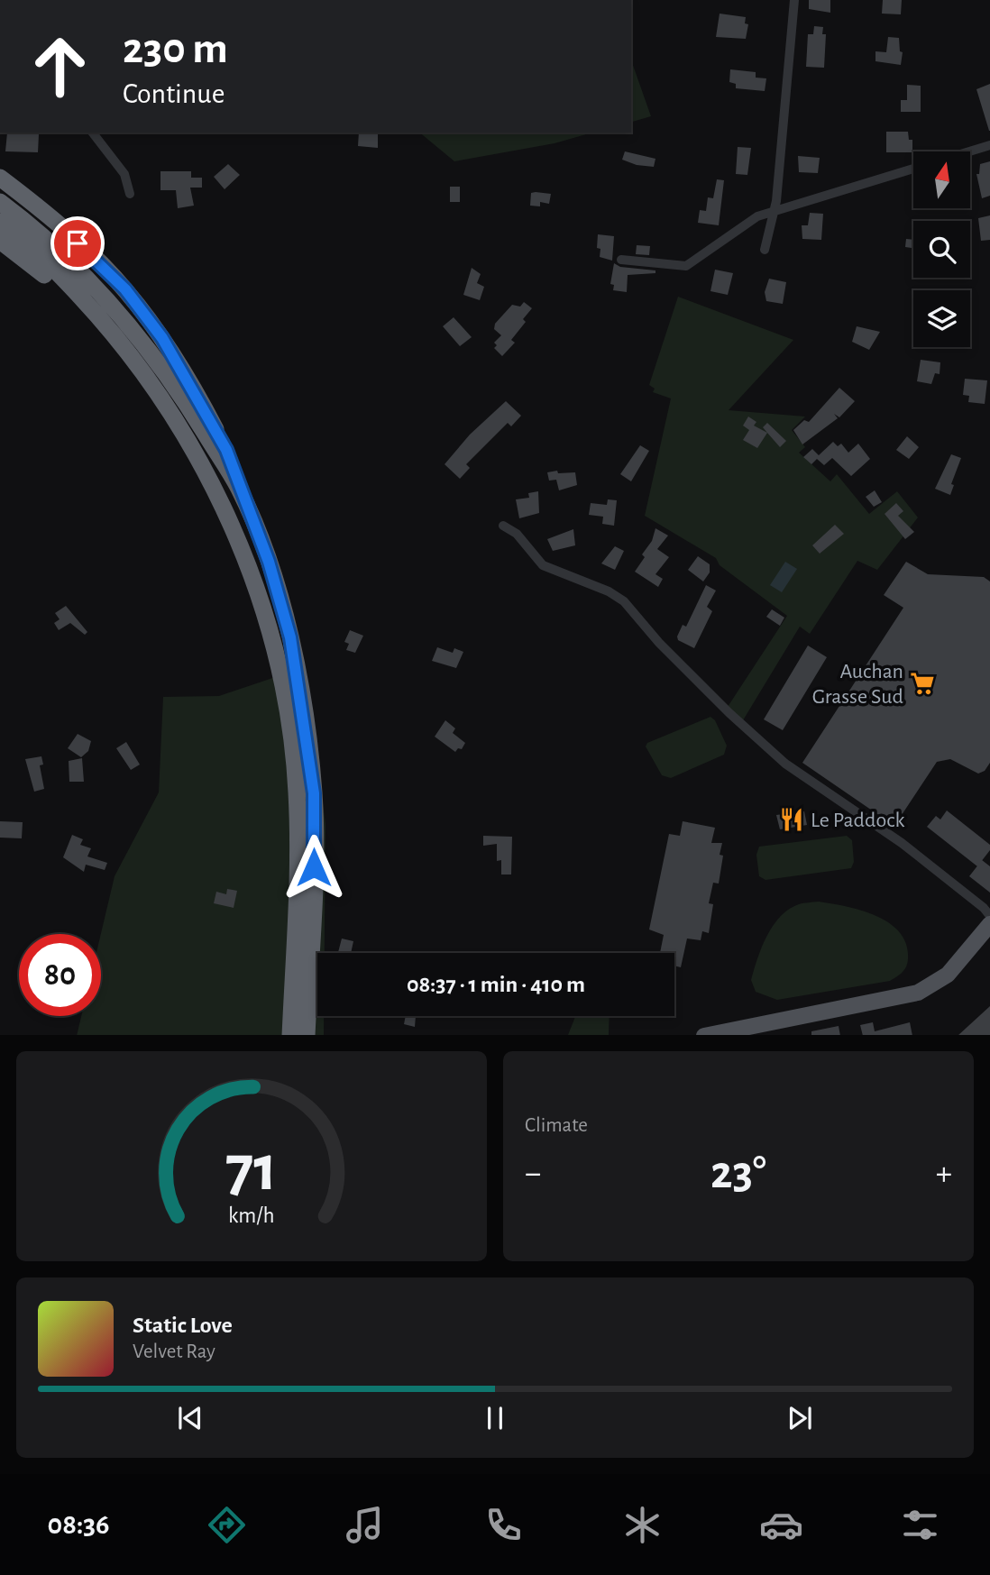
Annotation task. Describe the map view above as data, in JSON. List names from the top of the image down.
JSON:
{
  "places": {
    "supermarket": ["Auchan Grasse Sud"],
    "restaurant": ["Le Paddock"]
  },
  "north": "top",
  "page": {
    "turn": ["230 m", "Continue"],
    "limit": "80",
    "trip": "08:37 · 1 min · 410 m",
    "tile": "Climate",
    "heat": ["−", "23°", "+"],
    "song": ["Static Love", "Velvet Ray"],
    "tabs": "08:36",
    "gauge": ["71", "km/h"]
  }
}
